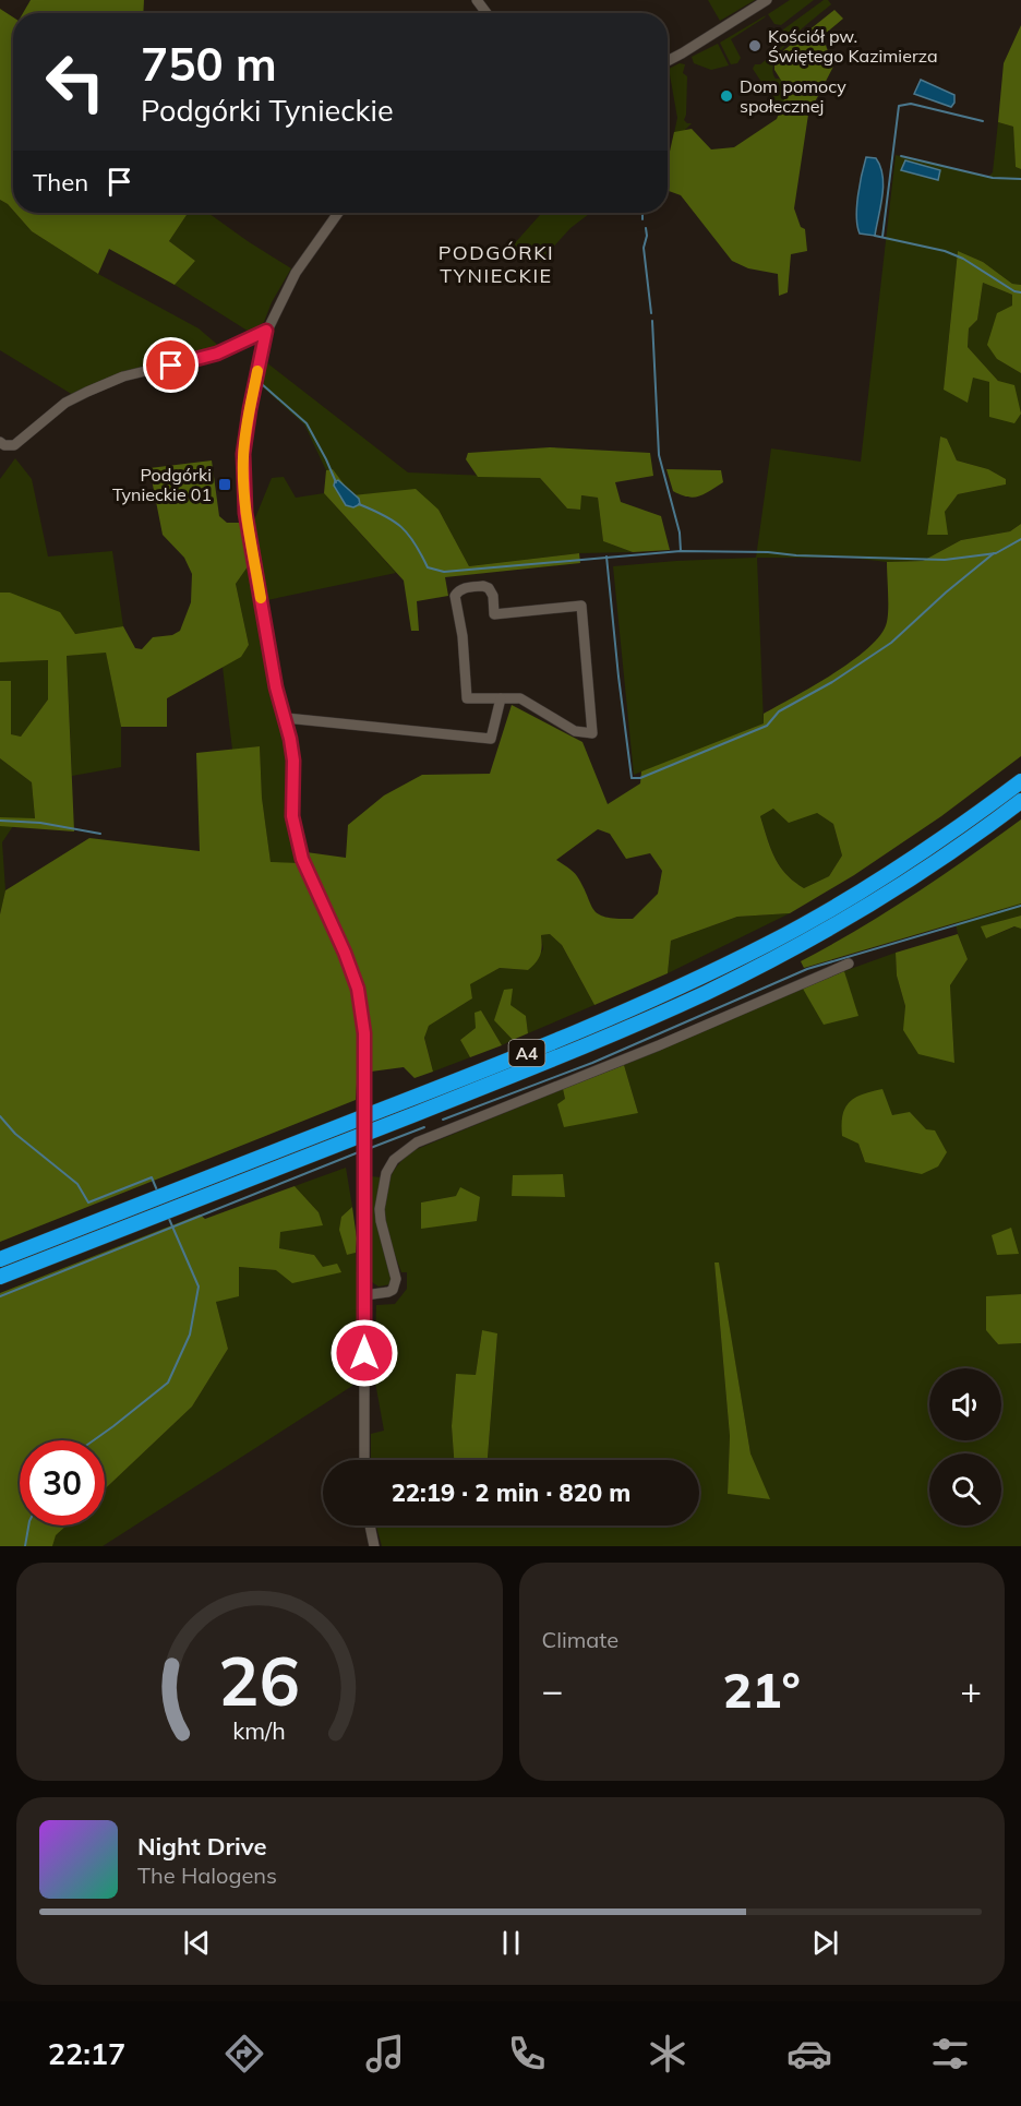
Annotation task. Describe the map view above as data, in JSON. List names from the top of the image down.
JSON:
{
  "streets": {
    "highway": ["A4"]
  },
  "districts": ["PODGÓRKI TYNIECKIE"],
  "places": {
    "other": ["Kościół pw. Świętego Kazimierza", "Dom pomocy społecznej"],
    "transit": ["Podgórki Tynieckie 01"]
  },
  "page": {
    "turn": ["750 m", "Podgórki Tynieckie"],
    "then": "Then",
    "limit": "30",
    "trip": "22:19 · 2 min · 820 m",
    "tile": "Climate",
    "heat": ["−", "21°", "+"],
    "song": ["Night Drive", "The Halogens"],
    "tabs": "22:17",
    "gauge": ["26", "km/h"]
  }
}
